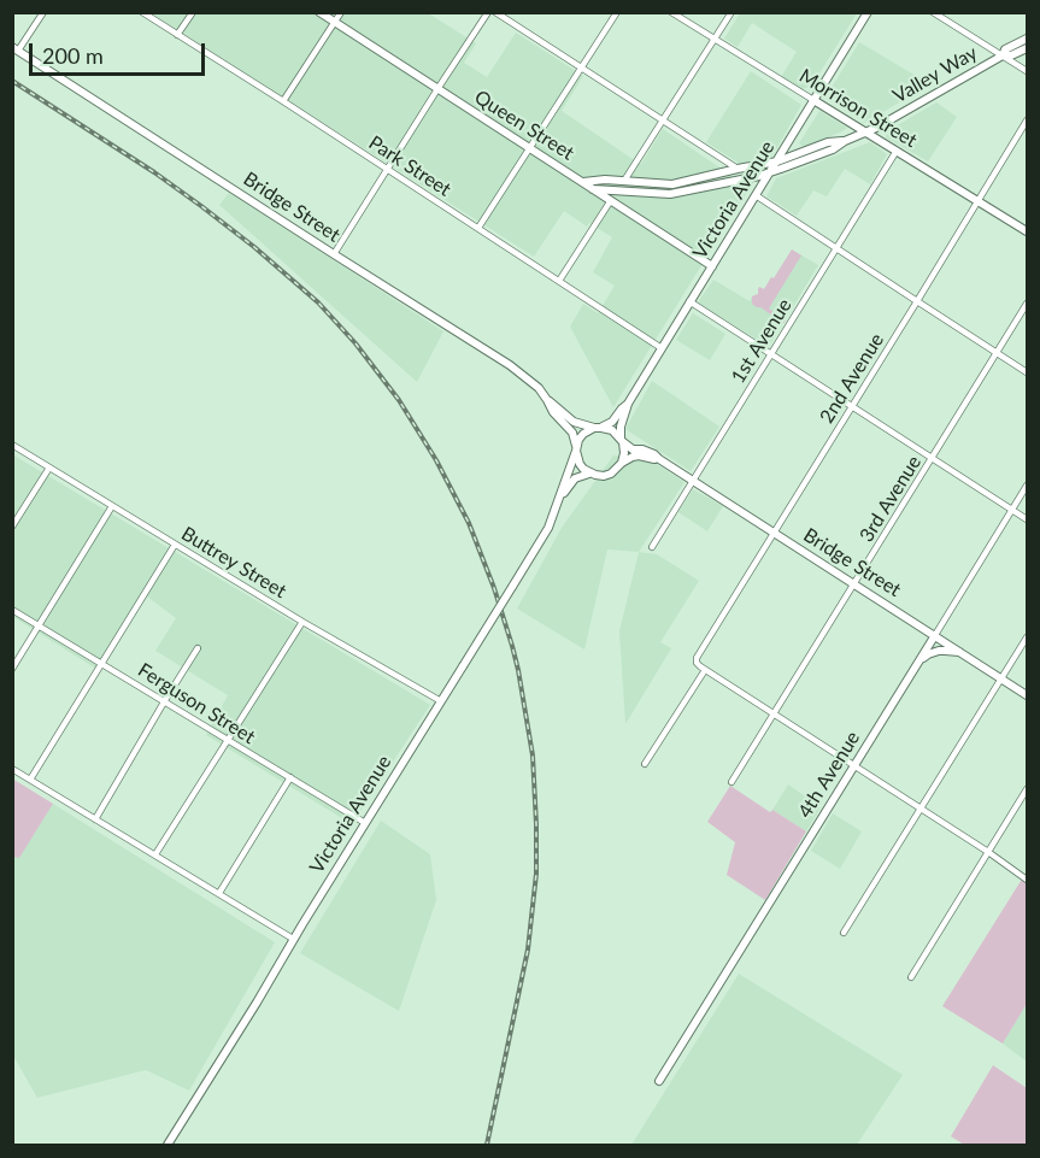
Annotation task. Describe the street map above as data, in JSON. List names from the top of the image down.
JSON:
{
  "streets": {
    "main road": [
      "Valley Way",
      "Morrison Street",
      "Queen Street",
      "Victoria Avenue",
      "Bridge Street",
      "4th Avenue"
    ],
    "street": [
      "Park Street",
      "1st Avenue",
      "2nd Avenue",
      "3rd Avenue",
      "Buttrey Street",
      "Ferguson Street"
    ]
  },
  "crossings": [
    ["Valley Way", "Morrison Street"],
    ["Valley Way", "Queen Street"],
    ["Valley Way", "Victoria Avenue"],
    ["Morrison Street", "Victoria Avenue"],
    ["Morrison Street", "1st Avenue"],
    ["Morrison Street", "2nd Avenue"],
    ["Queen Street", "Victoria Avenue"],
    ["Park Street", "Victoria Avenue"],
    ["Victoria Avenue", "Bridge Street"],
    ["Victoria Avenue", "Buttrey Street"],
    ["Victoria Avenue", "Ferguson Street"],
    ["Bridge Street", "1st Avenue"],
    ["Bridge Street", "2nd Avenue"],
    ["Bridge Street", "3rd Avenue"],
    ["Bridge Street", "4th Avenue"]
  ],
  "scale_bar": "200 m"
}
